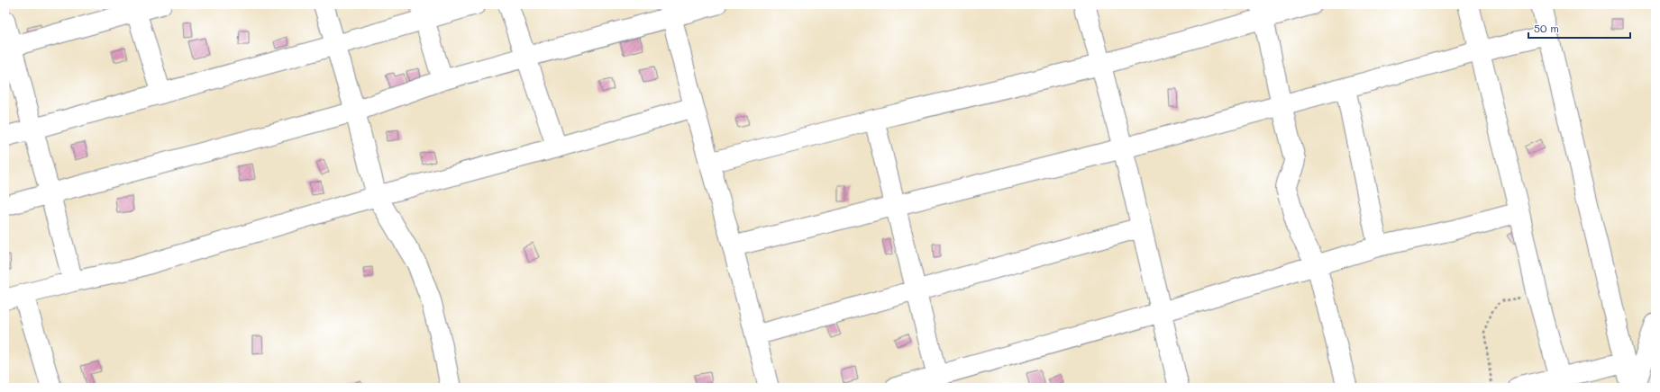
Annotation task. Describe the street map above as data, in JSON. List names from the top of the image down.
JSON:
{
  "scale_bar": "50 m"
}
